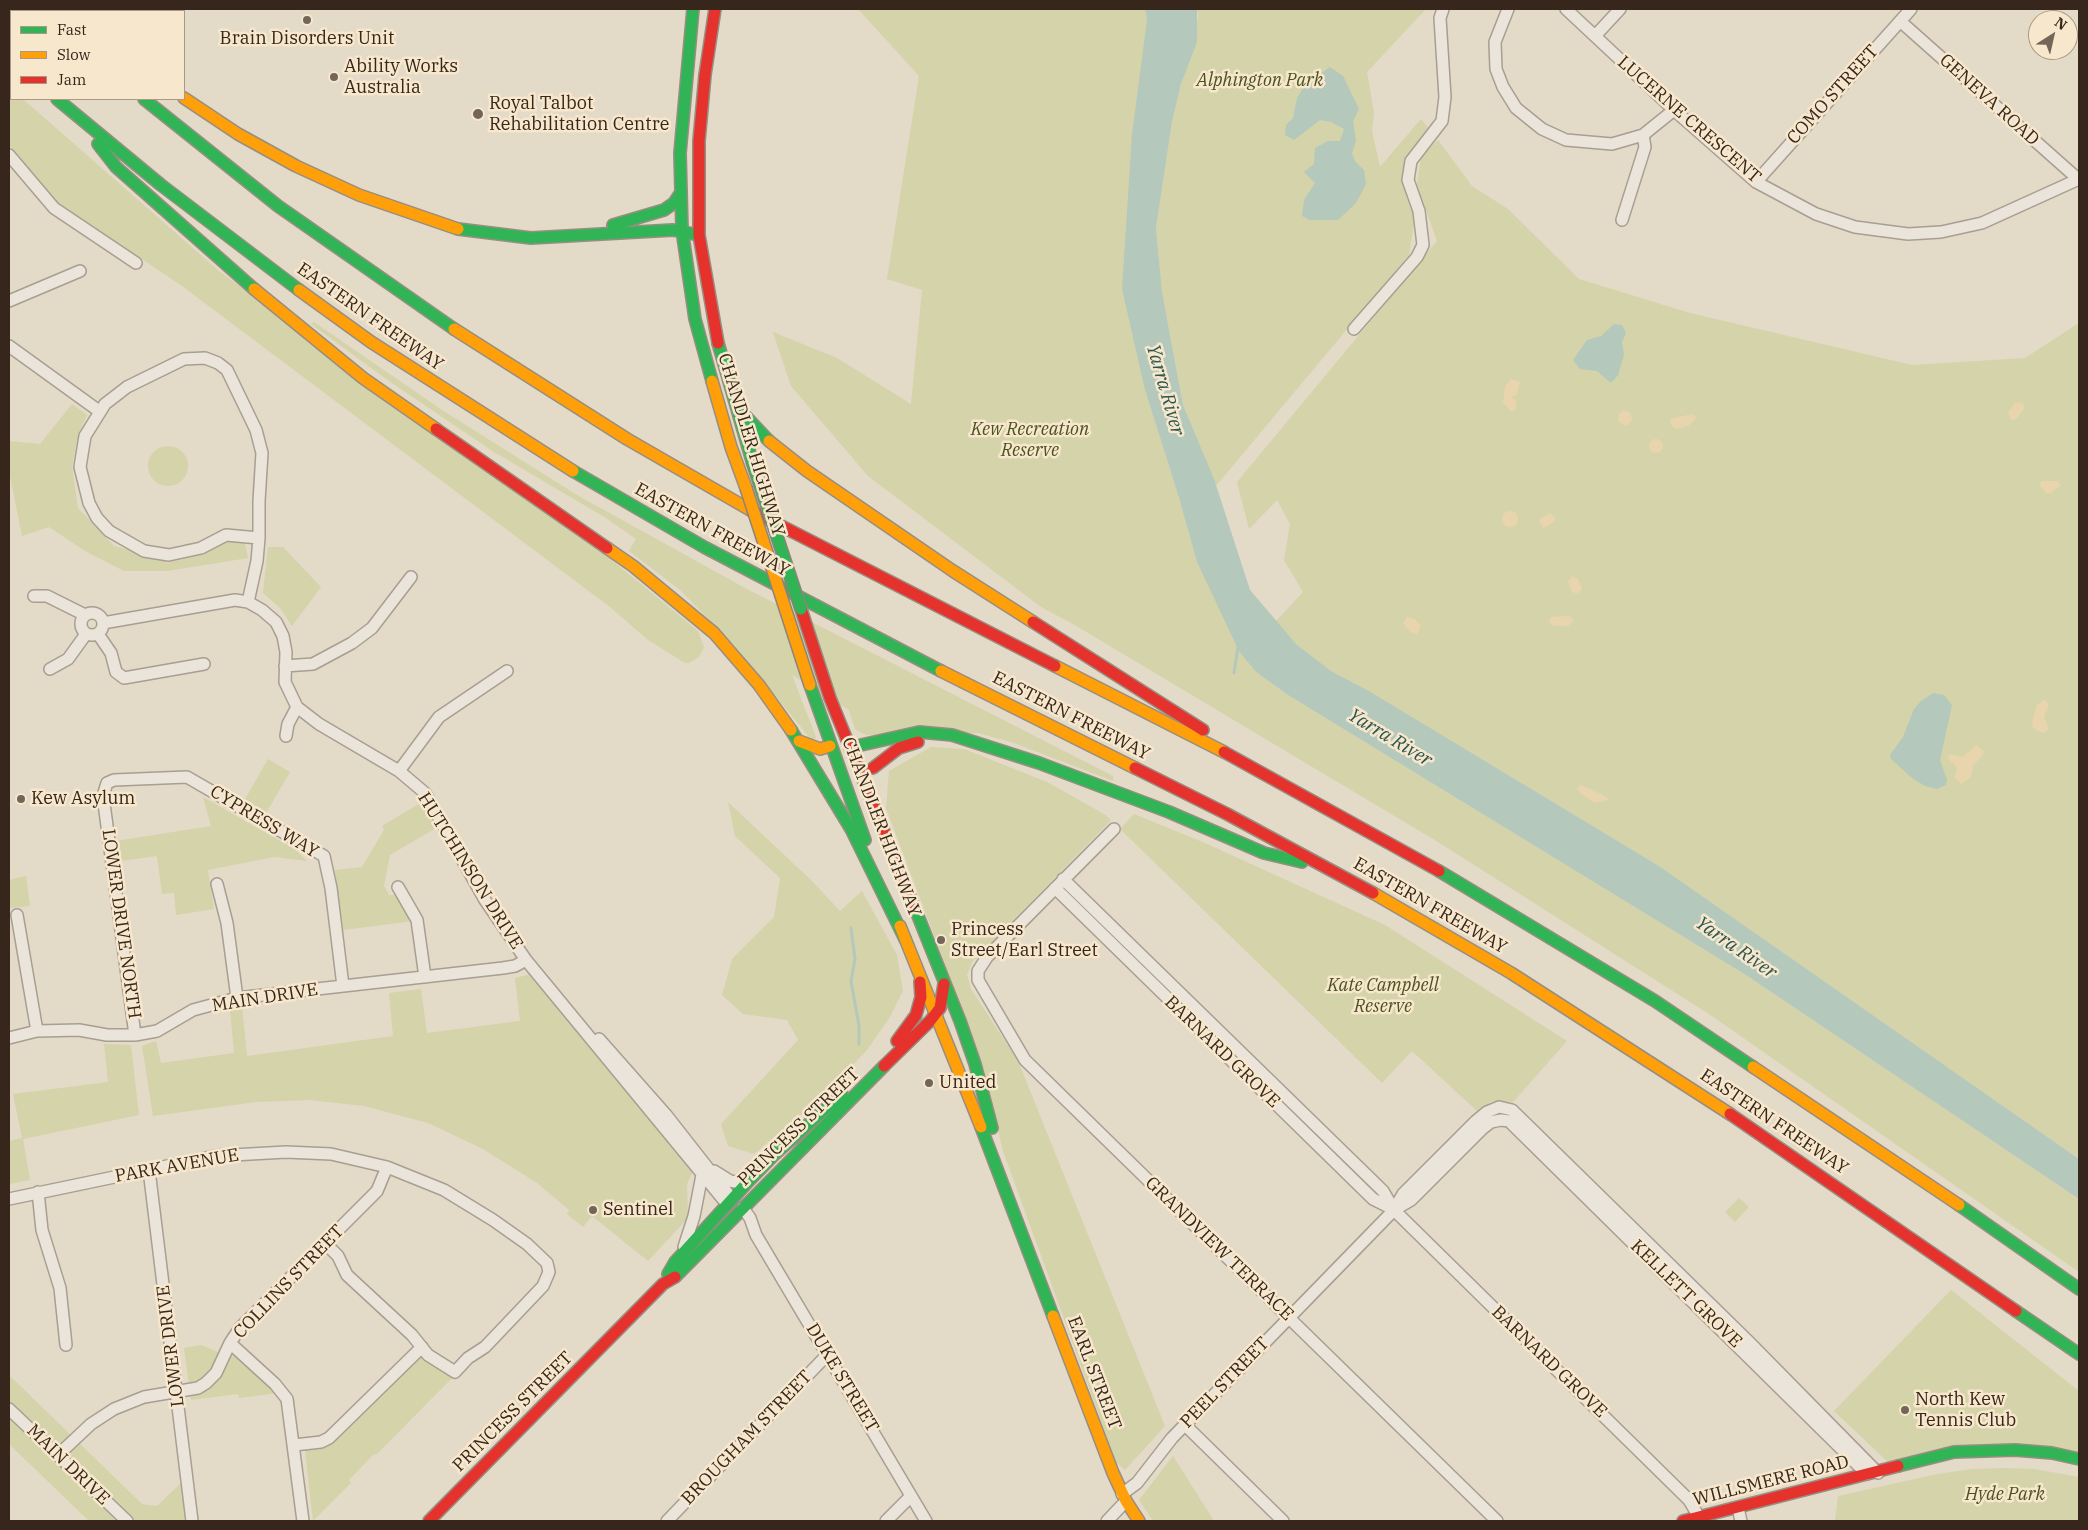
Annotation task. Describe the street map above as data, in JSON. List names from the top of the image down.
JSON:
{
  "streets": {
    "main road": [
      "EASTERN FREEWAY",
      "CHANDLER HIGHWAY",
      "PRINCESS STREET",
      "EARL STREET",
      "WILLSMERE ROAD"
    ],
    "street": [
      "COMO STREET",
      "GENEVA ROAD",
      "LUCERNE CRESCENT",
      "CYPRESS WAY",
      "HUTCHINSON DRIVE",
      "LOWER DRIVE NORTH",
      "MAIN DRIVE",
      "BARNARD GROVE",
      "PARK AVENUE",
      "GRANDVIEW TERRACE",
      "COLLINS STREET",
      "KELLETT GROVE",
      "LOWER DRIVE",
      "DUKE STREET",
      "PEEL STREET",
      "BROUGHAM STREET"
    ]
  },
  "crossings": [
    ["COMO STREET", "GENEVA ROAD"],
    ["COMO STREET", "LUCERNE CRESCENT"],
    ["GENEVA ROAD", "LUCERNE CRESCENT"],
    ["CHANDLER HIGHWAY", "PRINCESS STREET"],
    ["CHANDLER HIGHWAY", "EARL STREET"],
    ["CYPRESS WAY", "LOWER DRIVE NORTH"],
    ["CYPRESS WAY", "MAIN DRIVE"],
    ["HUTCHINSON DRIVE", "MAIN DRIVE"],
    ["HUTCHINSON DRIVE", "PRINCESS STREET"],
    ["LOWER DRIVE NORTH", "MAIN DRIVE"],
    ["MAIN DRIVE", "COLLINS STREET"],
    ["BARNARD GROVE", "GRANDVIEW TERRACE"],
    ["BARNARD GROVE", "PEEL STREET"],
    ["BARNARD GROVE", "WILLSMERE ROAD"],
    ["PRINCESS STREET", "EARL STREET"],
    ["PRINCESS STREET", "DUKE STREET"],
    ["PARK AVENUE", "COLLINS STREET"],
    ["PARK AVENUE", "LOWER DRIVE"],
    ["GRANDVIEW TERRACE", "PEEL STREET"],
    ["COLLINS STREET", "LOWER DRIVE"],
    ["KELLETT GROVE", "PEEL STREET"],
    ["KELLETT GROVE", "WILLSMERE ROAD"],
    ["EARL STREET", "PEEL STREET"],
    ["DUKE STREET", "BROUGHAM STREET"]
  ],
  "water": ["Yarra River"],
  "parks": [
    "Alphington Park",
    "Kew Recreation Reserve",
    "Kate Campbell Reserve",
    "Hyde Park"
  ],
  "places": [
    "Brain Disorders Unit",
    "Ability Works Australia",
    "Royal Talbot Rehabilitation Centre",
    "Kew Asylum",
    "Princess Street/Earl Street",
    "United",
    "Sentinel",
    "North Kew Tennis Club"
  ],
  "legend": ["Fast", "Slow", "Jam"],
  "north": "top right"
}
